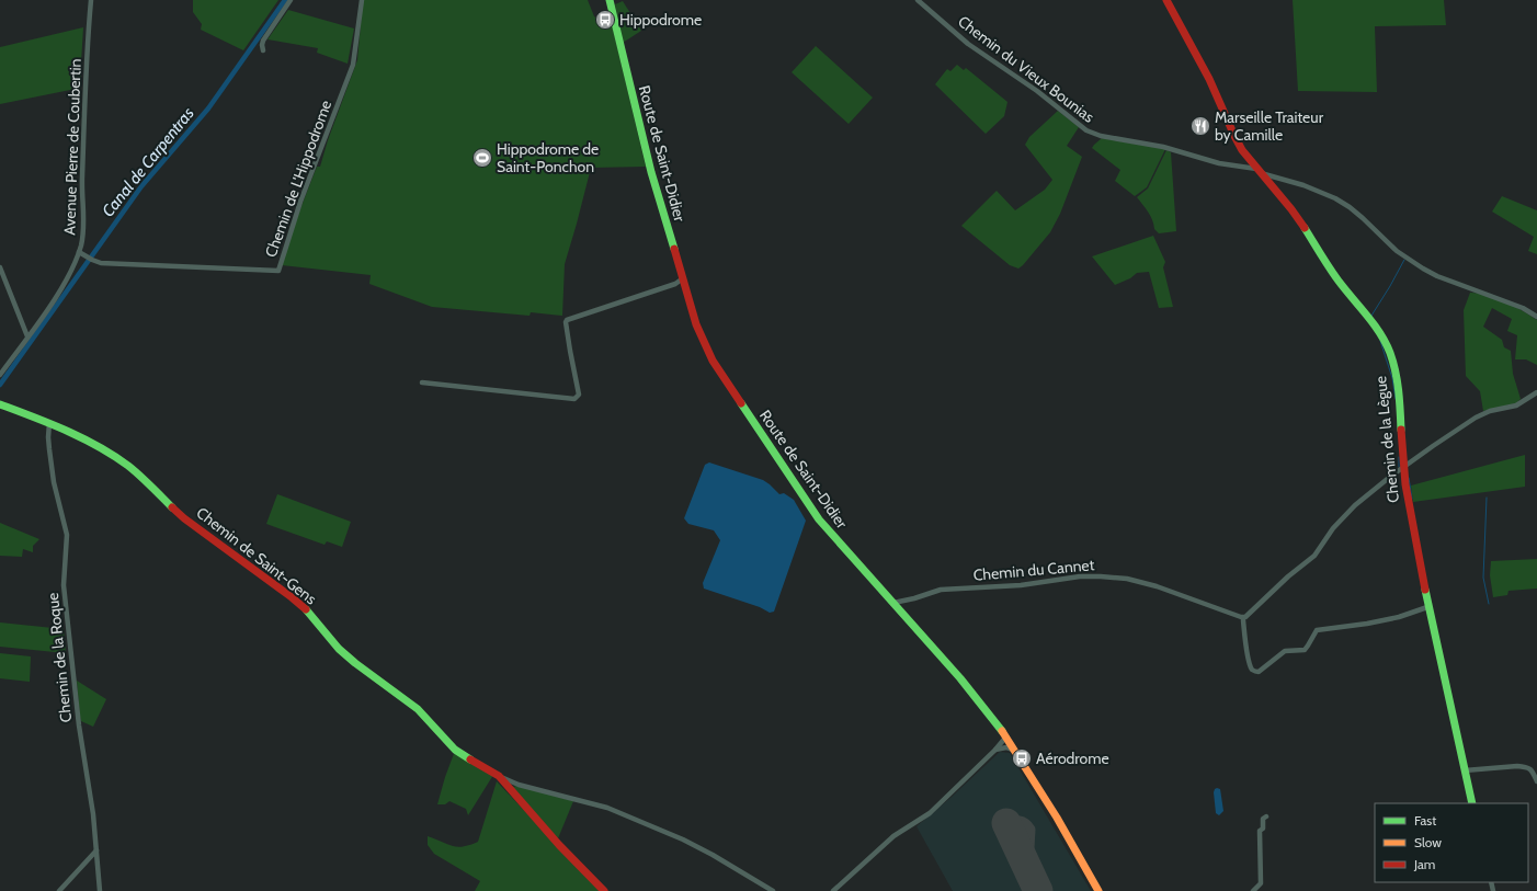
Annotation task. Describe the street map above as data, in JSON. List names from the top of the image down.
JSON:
{
  "streets": {
    "street": [
      "Chemin du Vieux Bounias",
      "Avenue Pierre de Coubertin",
      "Route de Saint-Didier",
      "Chemin de L'Hippodrome",
      "Chemin de la Lègue",
      "Chemin de Saint-Gens",
      "Chemin du Cannet",
      "Chemin de la Roque"
    ]
  },
  "crossings": [
    ["Chemin du Vieux Bounias", "Chemin de la Lègue"],
    ["Avenue Pierre de Coubertin", "Chemin de L'Hippodrome"],
    ["Route de Saint-Didier", "Chemin du Cannet"],
    ["Chemin de la Lègue", "Chemin du Cannet"],
    ["Chemin de Saint-Gens", "Chemin de la Roque"]
  ],
  "water": ["Canal de Carpentras"],
  "places": {
    "bus stop": ["Hippodrome", "Aérodrome"],
    "restaurant": ["Marseille Traiteur by Camille"],
    "sports": ["Hippodrome de Saint-Ponchon"]
  },
  "legend": ["Fast", "Slow", "Jam"]
}
